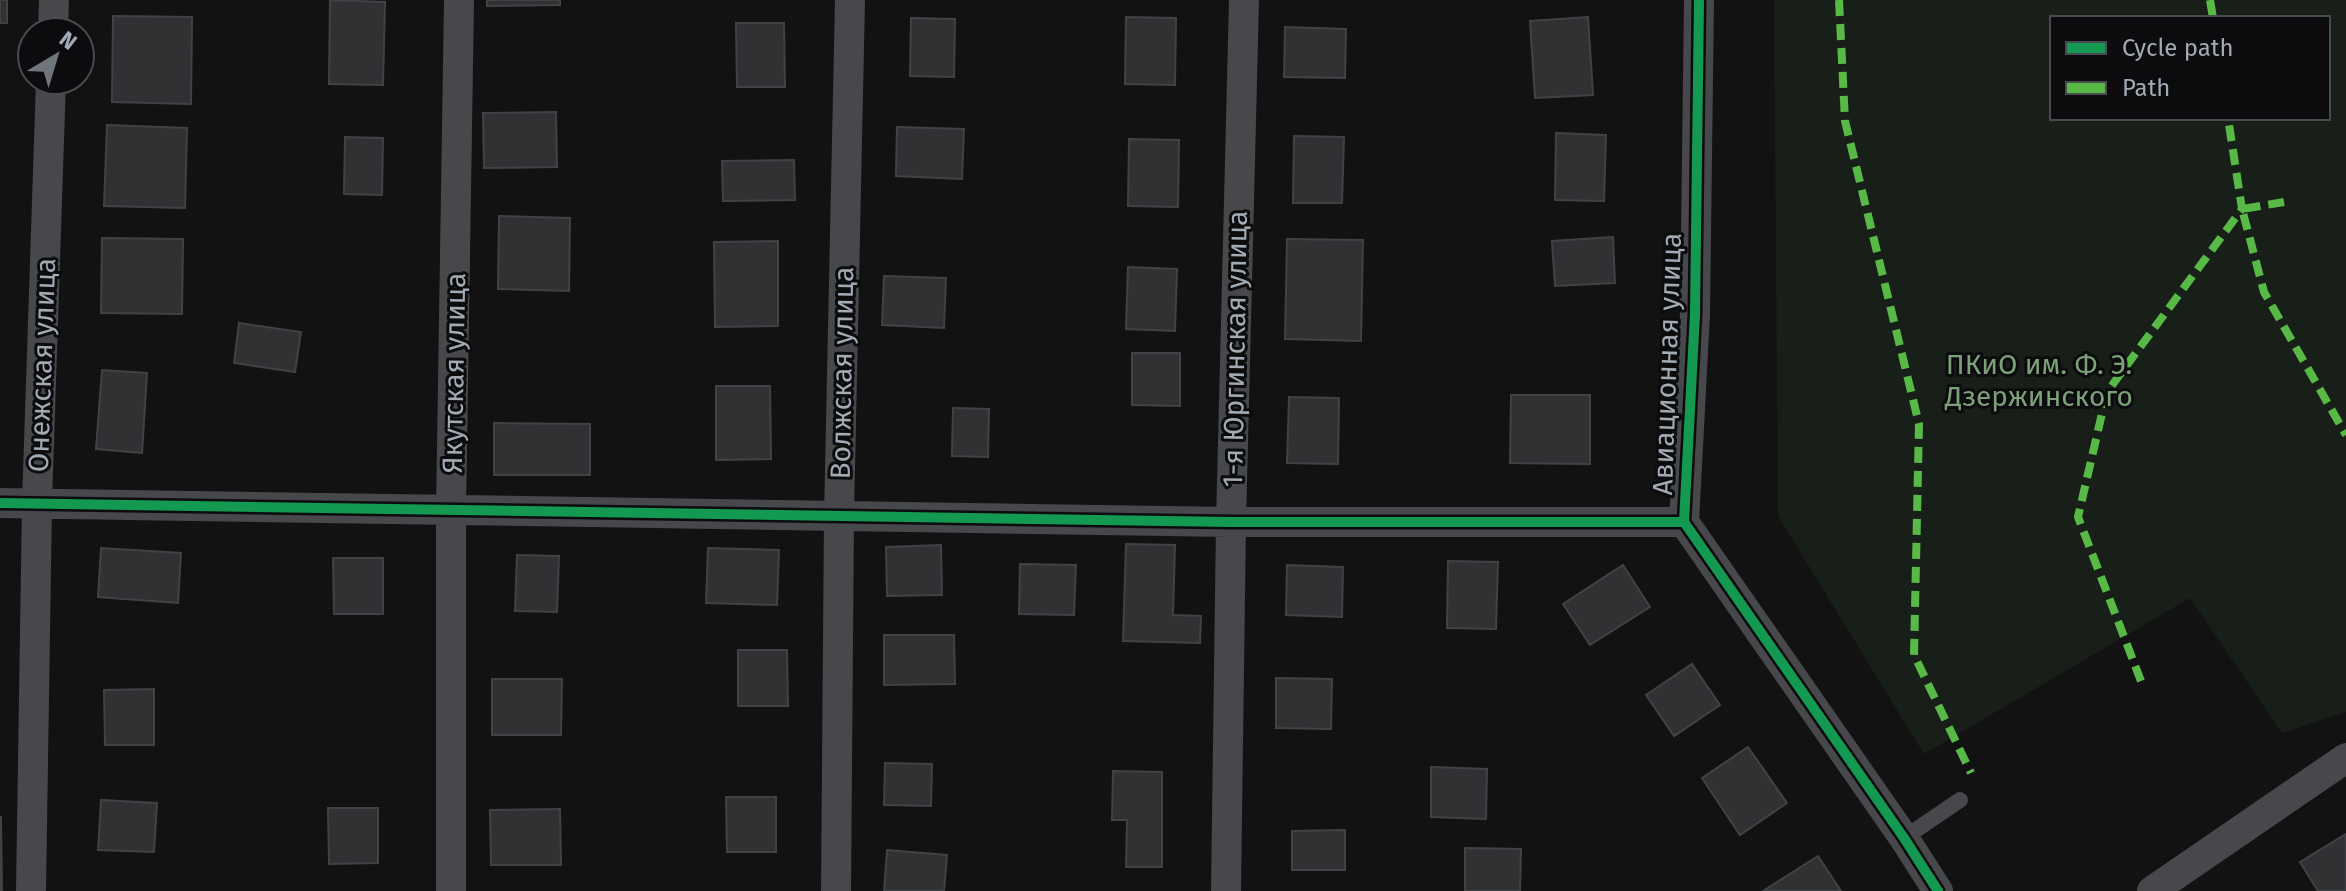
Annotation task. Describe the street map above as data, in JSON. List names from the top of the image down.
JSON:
{
  "streets": {
    "street": [
      "1-я Юргинская улица",
      "Авиационная улица",
      "Онежская улица",
      "Якутская улица",
      "Волжская улица"
    ]
  },
  "parks": ["ПКиО им. Ф. Э. Дзержинского"],
  "legend": ["Cycle path", "Path"],
  "north": "top right"
}
